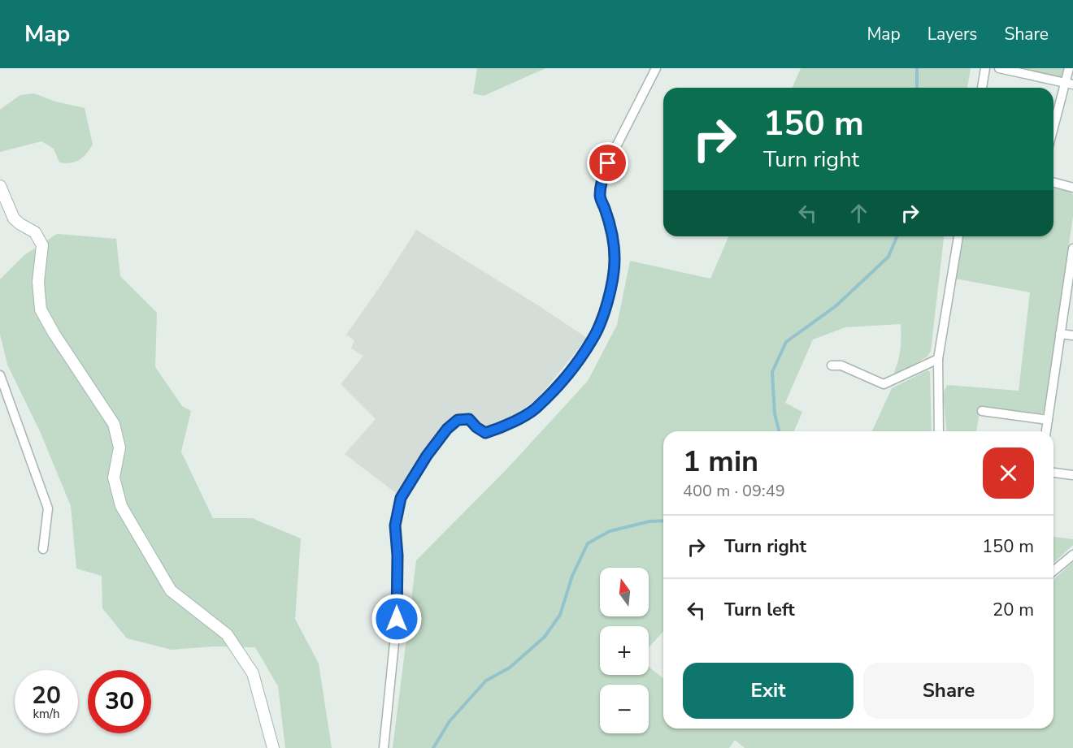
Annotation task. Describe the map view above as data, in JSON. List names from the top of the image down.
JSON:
{
  "north": "top",
  "page": {
    "header": "Map",
    "nav": ["Map", "Layers", "Share"],
    "turn": ["150 m", "Turn right"],
    "heading": ["1 min", "400 m · 09:49"],
    "list": [
      {
        "name": "Turn right",
        "value": "150 m"
      },
      {
        "name": "Turn left",
        "value": "20 m"
      }
    ],
    "map_buttons": ["+", "−"],
    "buttons": ["Exit", "Share"],
    "speed": "20 km/h",
    "limit": "30"
  }
}
